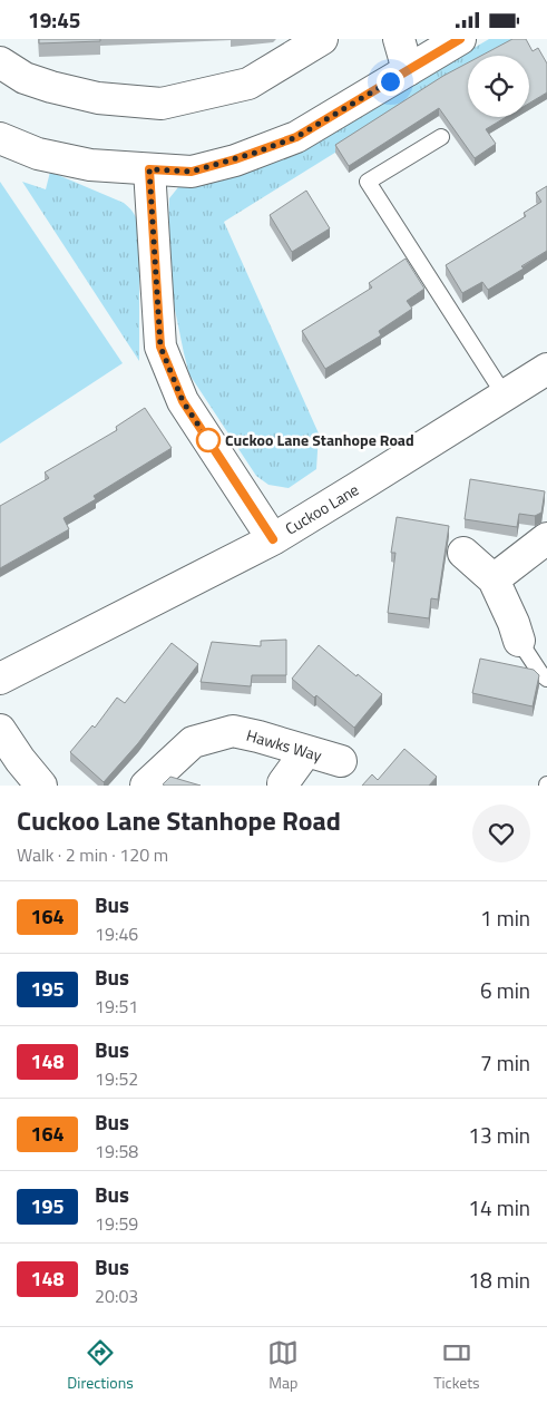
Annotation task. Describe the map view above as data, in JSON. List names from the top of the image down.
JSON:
{
  "streets": {
    "street": ["Cuckoo Lane", "Hawks Way"]
  },
  "places": ["Cuckoo Lane Stanhope Road"],
  "lines": ["bus line 164"],
  "page": {
    "status": "19:45",
    "heading": ["Cuckoo Lane Stanhope Road", "Walk · 2 min · 120 m"],
    "list": [
      {
        "mark": "164",
        "name": "Bus",
        "note": "19:46",
        "value": "1 min"
      },
      {
        "mark": "195",
        "name": "Bus",
        "note": "19:51",
        "value": "6 min"
      },
      {
        "mark": "148",
        "name": "Bus",
        "note": "19:52",
        "value": "7 min"
      },
      {
        "mark": "164",
        "name": "Bus",
        "note": "19:58",
        "value": "13 min"
      },
      {
        "mark": "195",
        "name": "Bus",
        "note": "19:59",
        "value": "14 min"
      },
      {
        "mark": "148",
        "name": "Bus",
        "note": "20:03",
        "value": "18 min"
      }
    ],
    "tabs": ["Directions", "Map", "Tickets"]
  }
}
